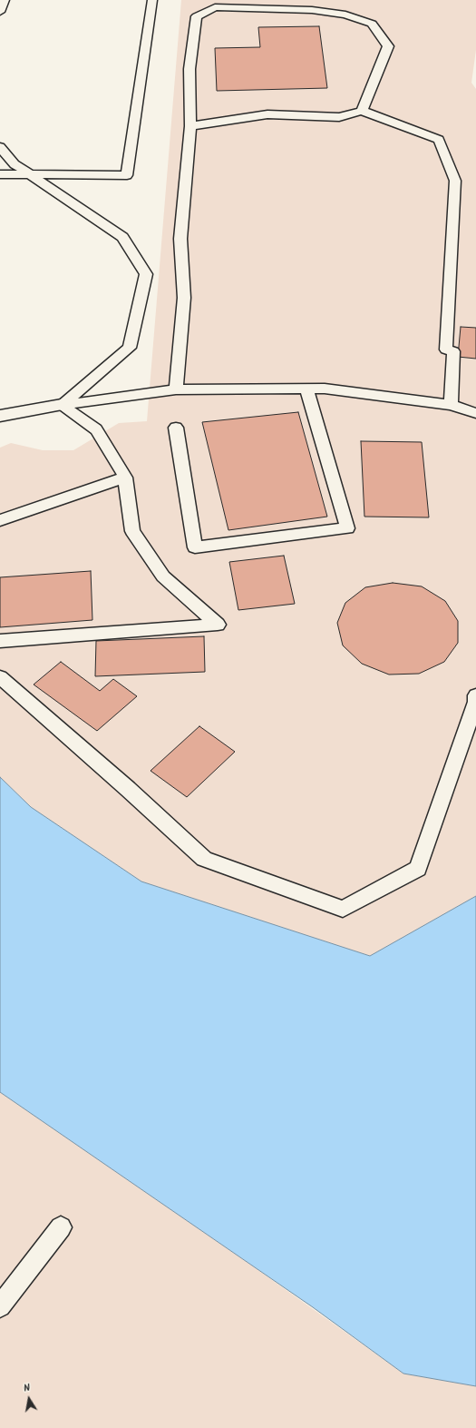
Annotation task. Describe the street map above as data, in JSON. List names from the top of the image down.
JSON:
{
  "north": "top"
}
